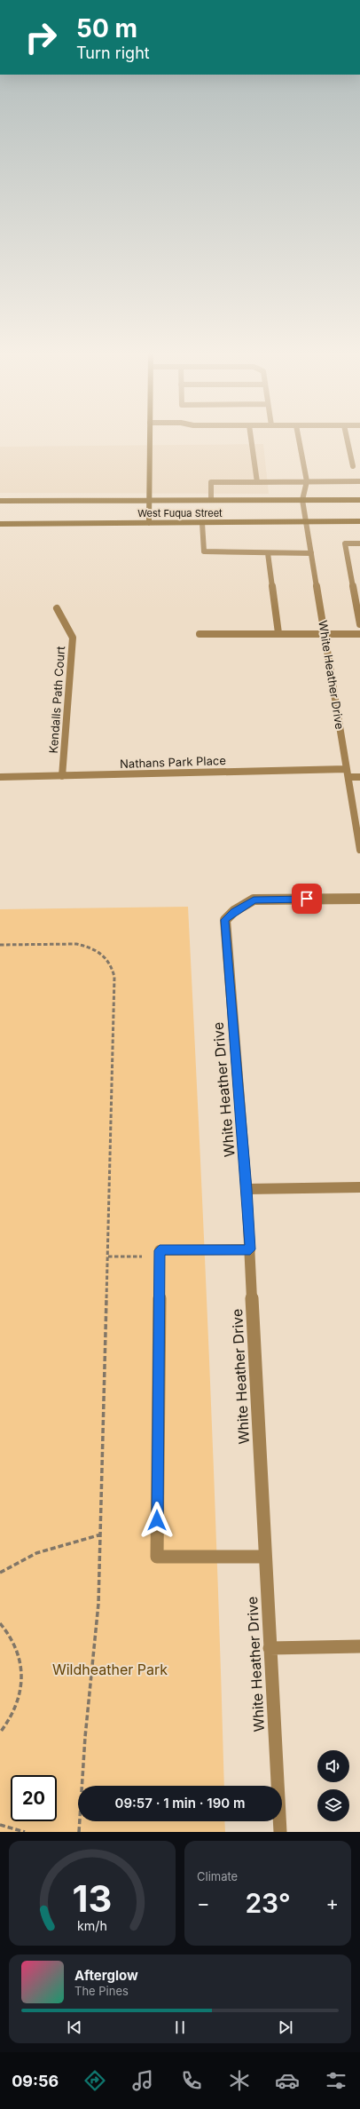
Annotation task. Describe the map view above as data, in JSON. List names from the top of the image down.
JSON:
{
  "streets": {
    "main road": ["West Fuqua Street"],
    "street": ["White Heather Drive", "Kendalls Path Court", "Nathans Park Place"]
  },
  "crossings": [
    ["West Fuqua Street", "White Heather Drive"],
    ["White Heather Drive", "Nathans Park Place"],
    ["Kendalls Path Court", "Nathans Park Place"]
  ],
  "parks": ["Wildheather Park"],
  "page": {
    "turn": ["50 m", "Turn right"],
    "limit": "20",
    "trip": "09:57 · 1 min · 190 m",
    "tile": "Climate",
    "heat": ["−", "23°", "+"],
    "song": ["Afterglow", "The Pines"],
    "tabs": "09:56",
    "gauge": ["13", "km/h"]
  }
}
